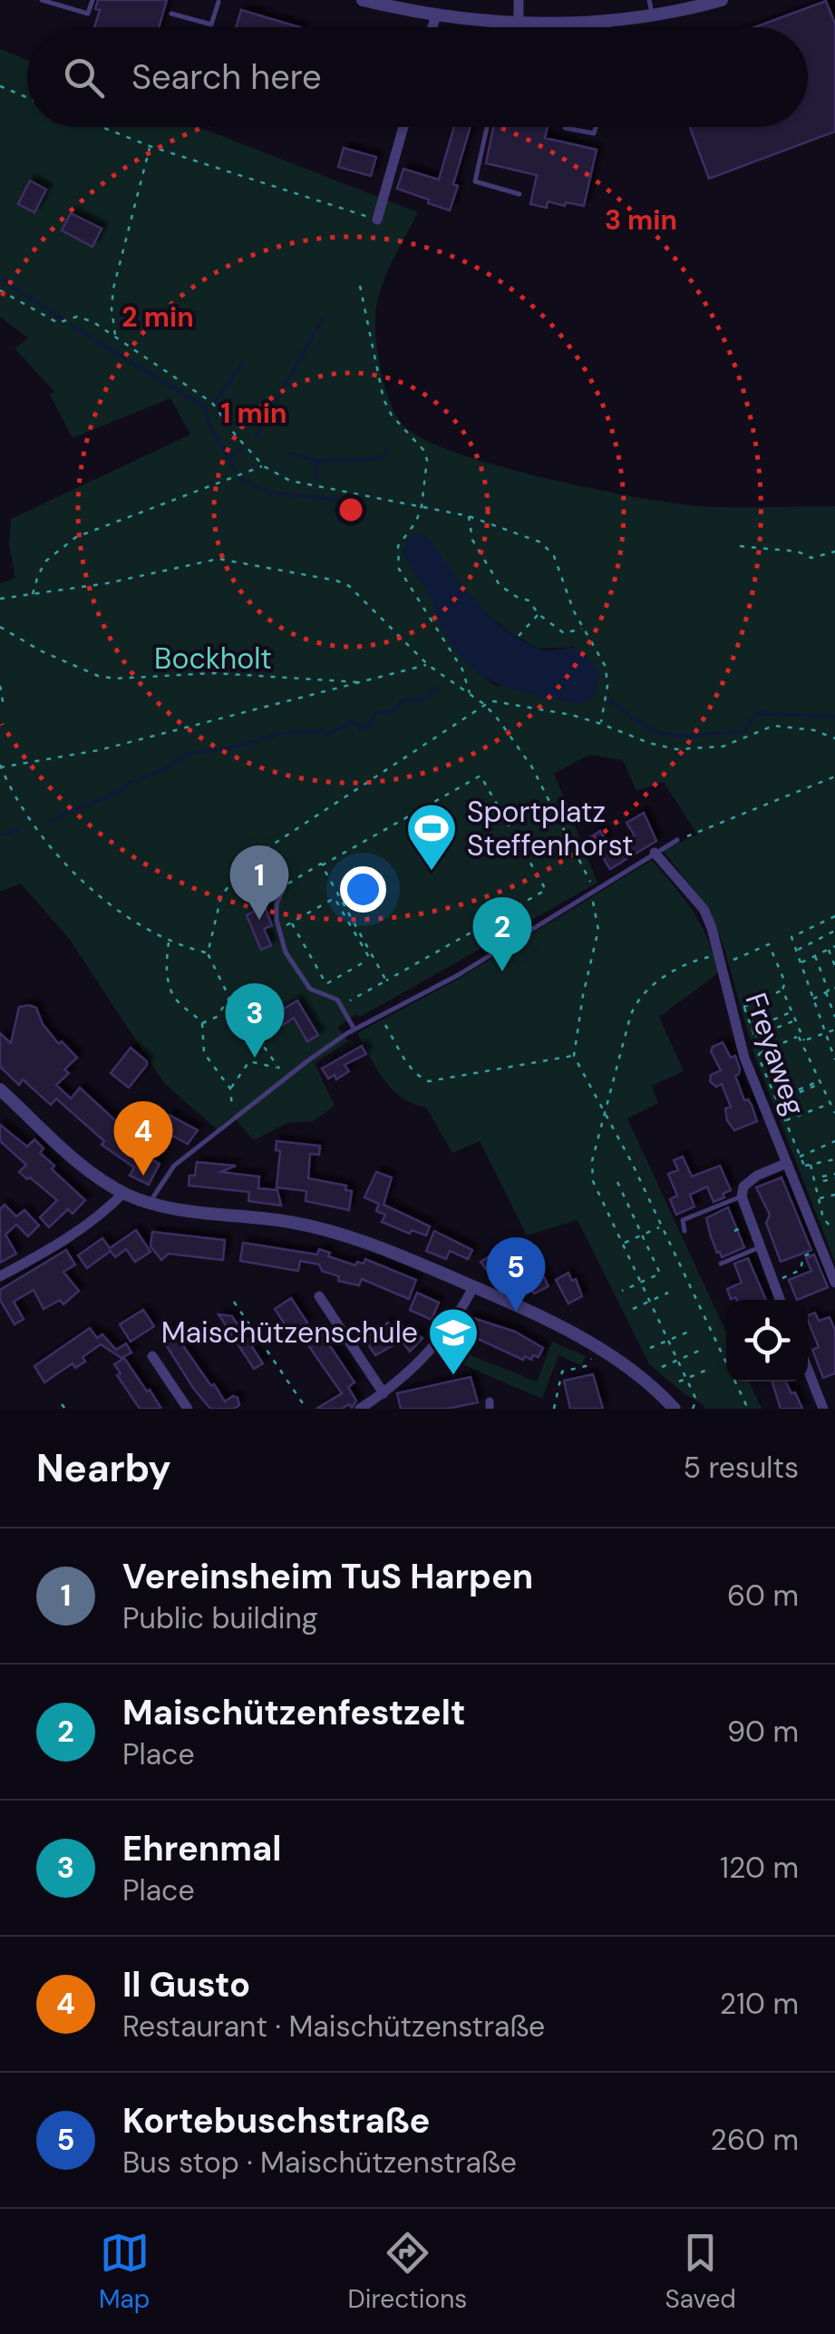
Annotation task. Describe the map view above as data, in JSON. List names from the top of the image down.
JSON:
{
  "streets": {
    "street": ["Freyaweg"]
  },
  "parks": ["Bockholt"],
  "places": {
    "sports": ["Sportplatz Steffenhorst"],
    "school or university": ["Maischützenschule"]
  },
  "page": {
    "search": "Search here",
    "pins": [
      "1",
      "2",
      "3",
      "4",
      "5"
    ],
    "heading": ["Nearby", "5 results"],
    "list": [
      {
        "mark": "1",
        "name": "Vereinsheim TuS Harpen",
        "note": "Public building",
        "value": "60 m"
      },
      {
        "mark": "2",
        "name": "Maischützenfestzelt",
        "note": "Place",
        "value": "90 m"
      },
      {
        "mark": "3",
        "name": "Ehrenmal",
        "note": "Place",
        "value": "120 m"
      },
      {
        "mark": "4",
        "name": "Il Gusto",
        "note": "Restaurant · Maischützenstraße",
        "value": "210 m"
      },
      {
        "mark": "5",
        "name": "Kortebuschstraße",
        "note": "Bus stop · Maischützenstraße",
        "value": "260 m"
      }
    ],
    "nav": ["Map", "Directions", "Saved"]
  },
  "rings": ["3 min", "2 min", "1 min"]
}
